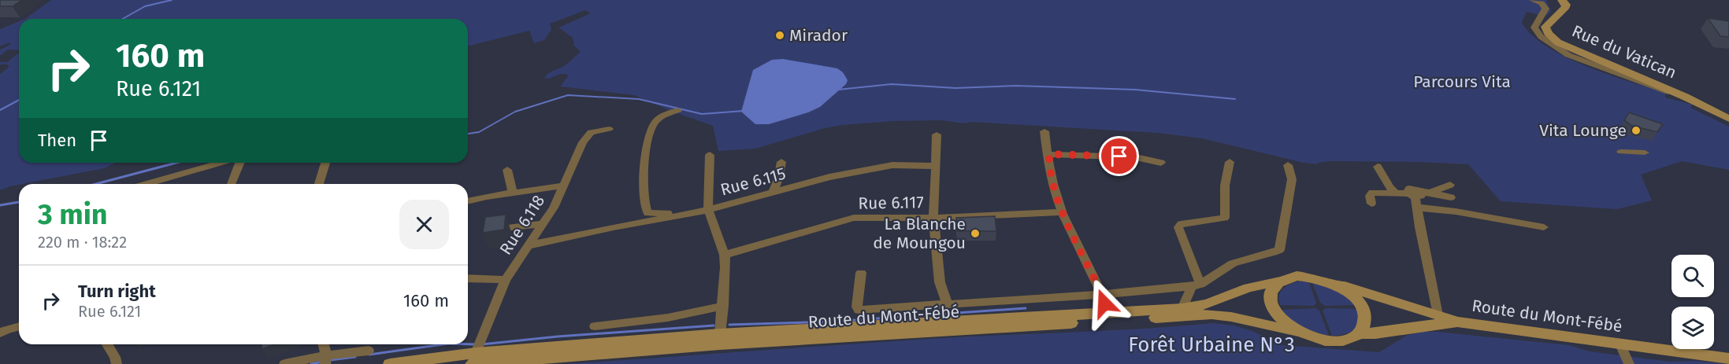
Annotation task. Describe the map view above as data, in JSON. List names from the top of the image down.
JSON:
{
  "streets": {
    "street": [
      "Rue du Vatican",
      "Rue 6.115",
      "Rue 6.117",
      "Rue 6.118",
      "Route du Mont-Fébé"
    ]
  },
  "crossings": [
    ["Rue 6.115", "Rue 6.118"],
    ["Rue 6.118", "Route du Mont-Fébé"]
  ],
  "parks": ["Parcours Vita", "Forêt Urbaine N°3"],
  "places": ["Mirador", "Vita Lounge", "La Blanche de Moungou"],
  "page": {
    "turn": ["160 m", "Rue 6.121"],
    "then": "Then",
    "heading": ["3 min", "220 m · 18:22"],
    "list": [
      {
        "name": "Turn right",
        "note": "Rue 6.121",
        "value": "160 m"
      }
    ]
  }
}
